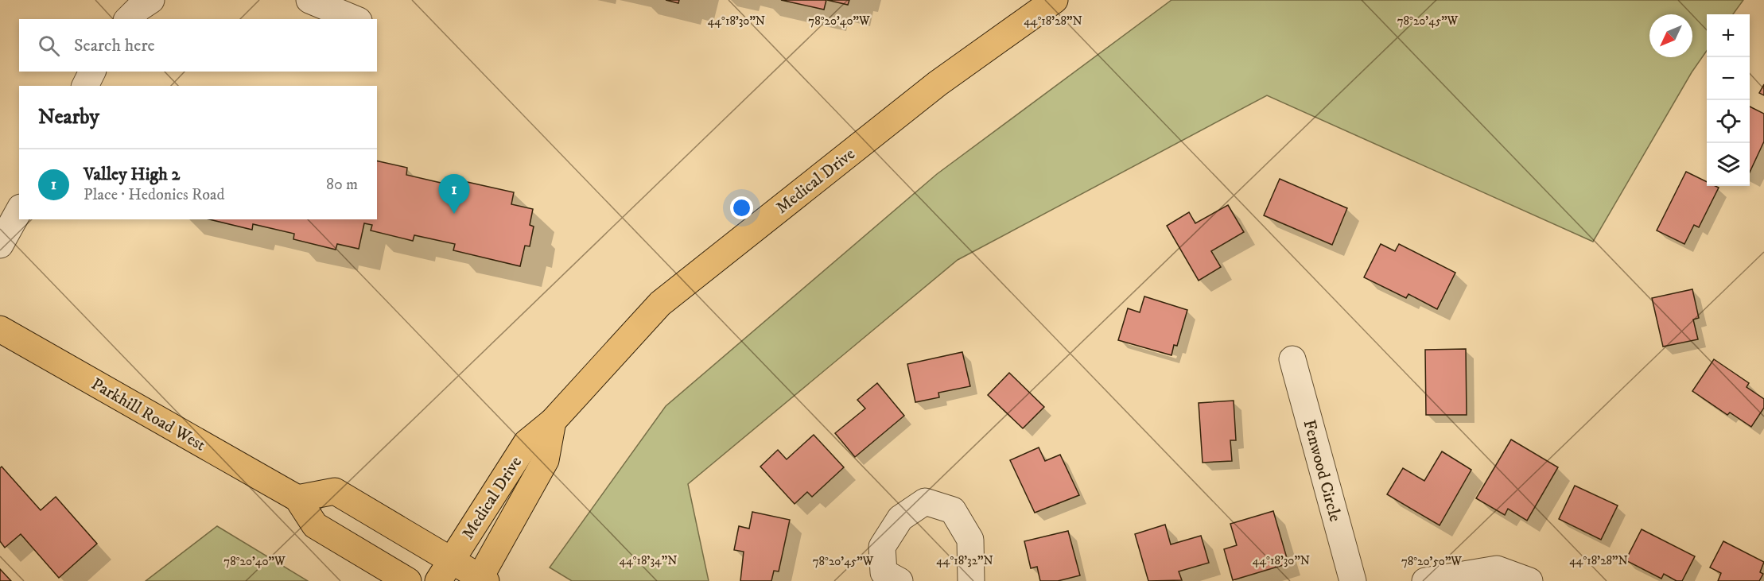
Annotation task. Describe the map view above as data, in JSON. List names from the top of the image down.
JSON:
{
  "streets": {
    "main road": ["Medical Drive", "Parkhill Road West"],
    "street": ["Fenwood Circle"]
  },
  "north": "bottom left",
  "page": {
    "map_buttons": ["+", "−"],
    "search": "Search here",
    "heading": "Nearby",
    "list": [
      {
        "mark": "1",
        "name": "Valley High 2",
        "note": "Place · Hedonics Road",
        "value": "80 m"
      }
    ],
    "pins": "1"
  },
  "coordinates": [
    "78°20'40\"W",
    "78°20'45\"W",
    "44°18'30\"N",
    "44°18'28\"N",
    "44°18'34\"N",
    "44°18'32\"N",
    "78°20'50\"W"
  ]
}
